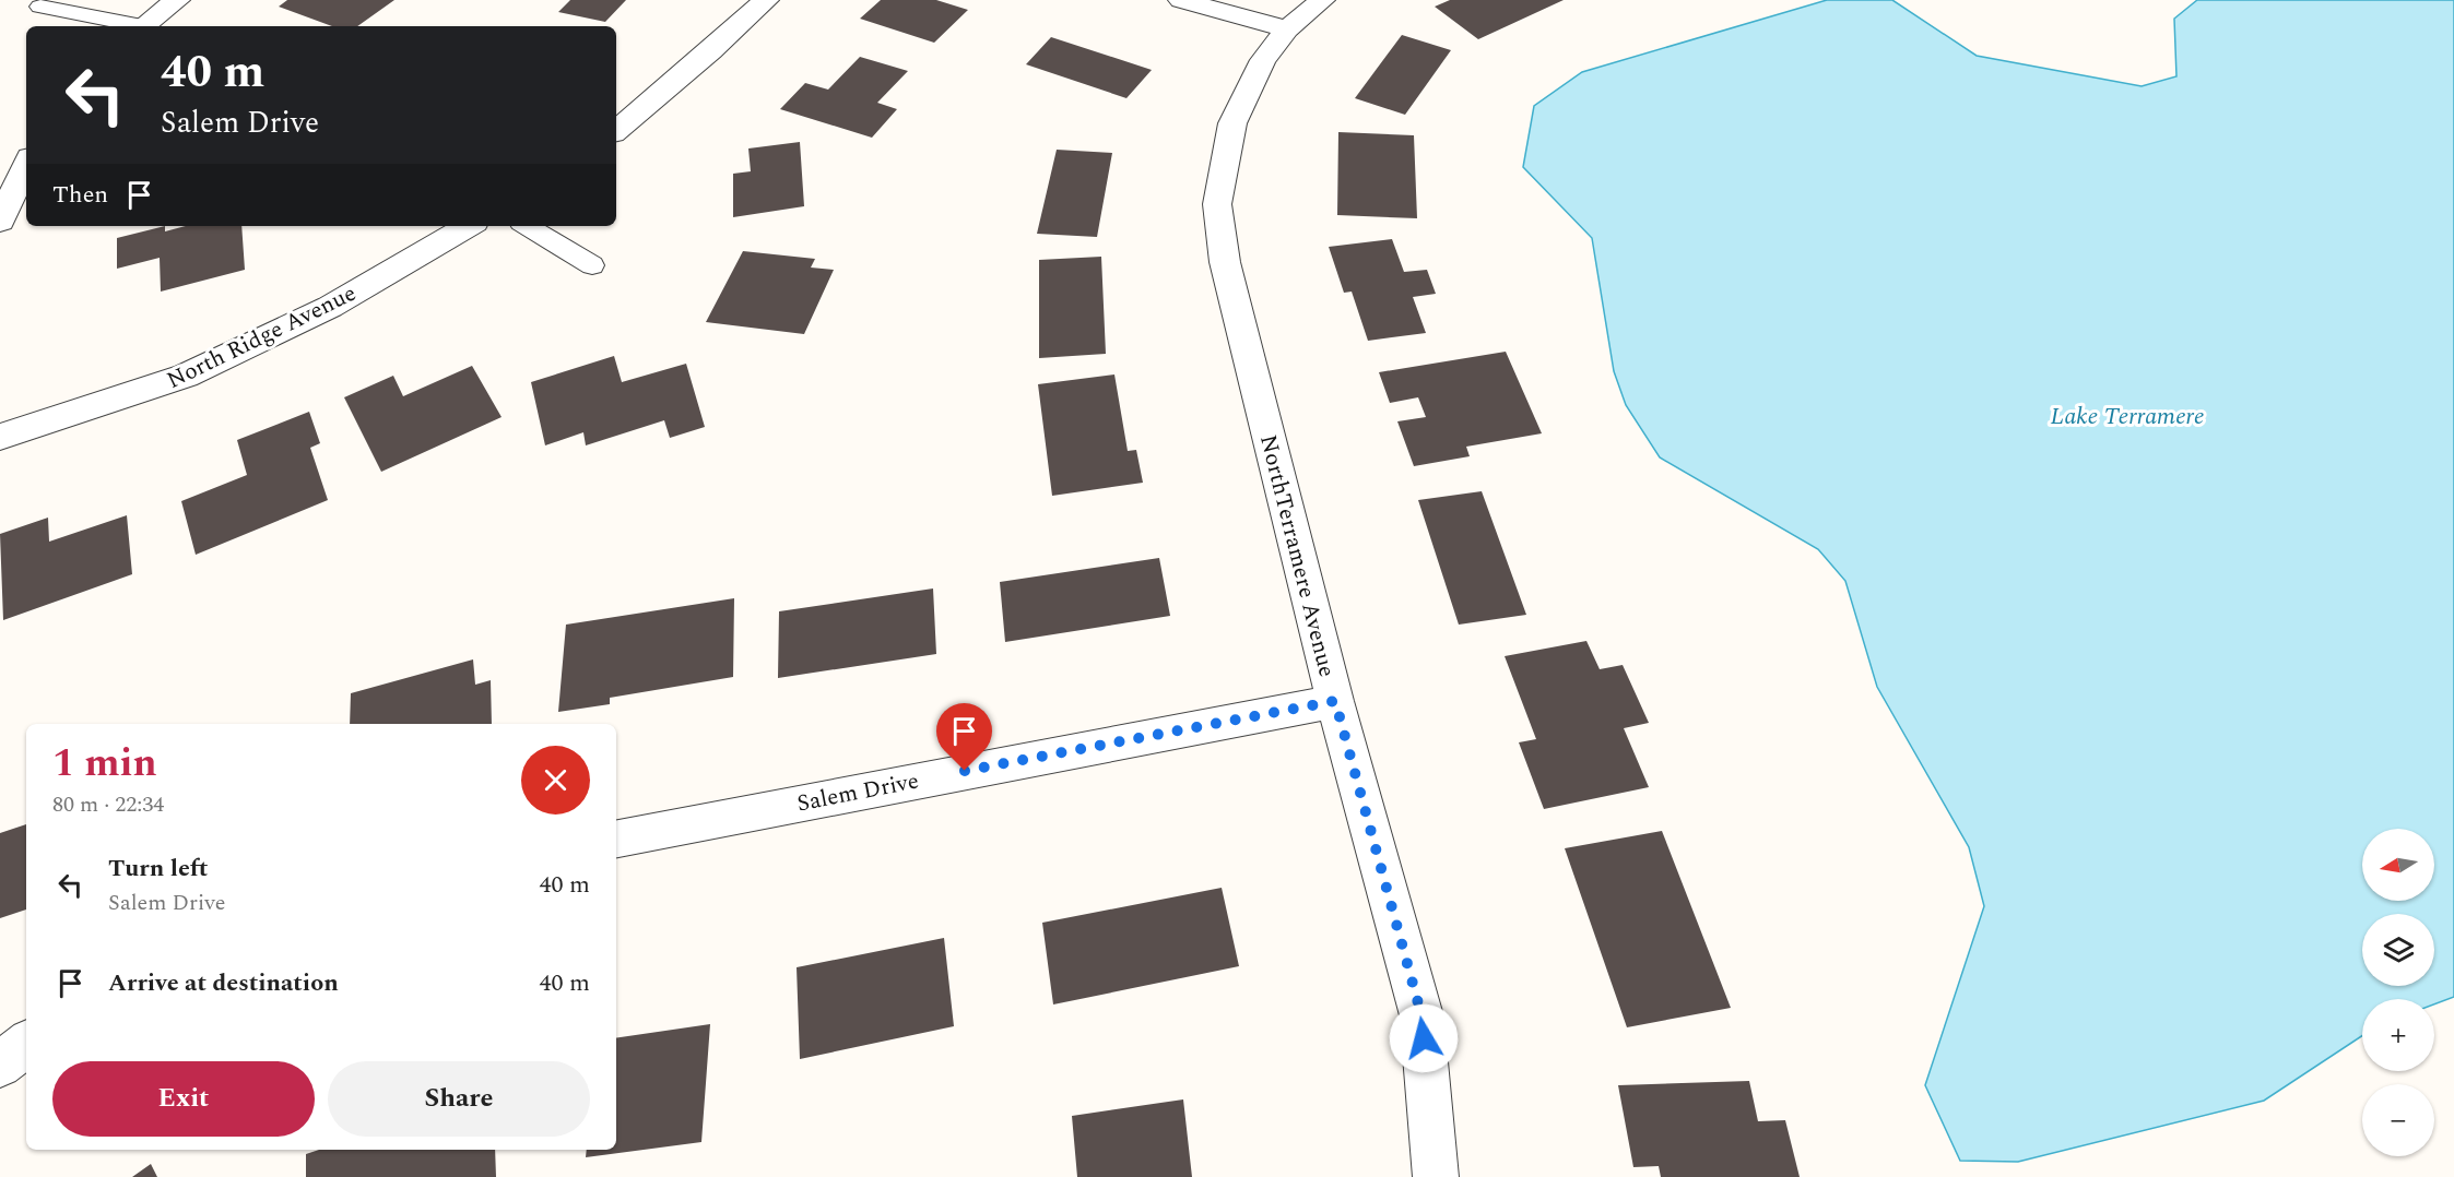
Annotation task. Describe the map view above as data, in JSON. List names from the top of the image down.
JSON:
{
  "streets": {
    "street": ["North Ridge Avenue", "NorthTerramere Avenue", "Salem Drive"]
  },
  "crossings": [
    ["NorthTerramere Avenue", "Salem Drive"]
  ],
  "water": ["Lake Terramere"],
  "north": "left",
  "page": {
    "turn": ["40 m", "Salem Drive"],
    "then": "Then",
    "heading": ["1 min", "80 m · 22:34"],
    "map_buttons": ["+", "−"],
    "list": [
      {
        "name": "Turn left",
        "note": "Salem Drive",
        "value": "40 m"
      },
      {
        "name": "Arrive at destination",
        "value": "40 m"
      }
    ],
    "buttons": ["Exit", "Share"]
  }
}
